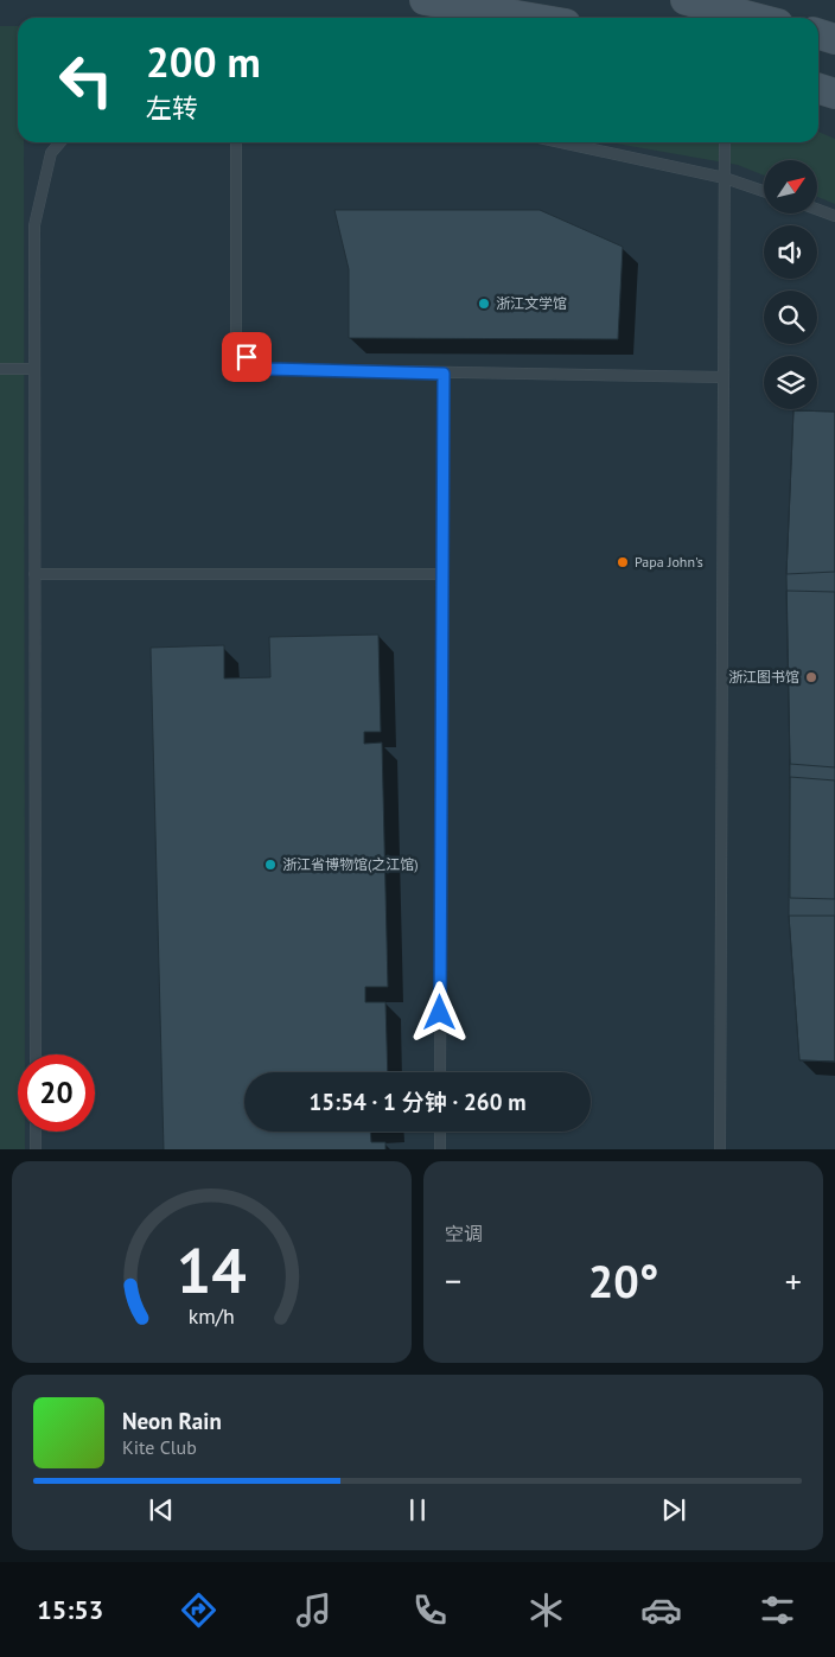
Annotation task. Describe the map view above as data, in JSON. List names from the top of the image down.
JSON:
{
  "places": [
    "浙江文学馆",
    "Papa John's",
    "浙江图书馆",
    "浙江省博物馆(之江馆)"
  ],
  "north": "top right",
  "page": {
    "turn": ["200 m", "左转"],
    "limit": "20",
    "trip": "15:54 · 1 分钟 · 260 m",
    "tile": "空调",
    "heat": ["−", "20°", "+"],
    "song": ["Neon Rain", "Kite Club"],
    "tabs": "15:53",
    "gauge": ["14", "km/h"]
  }
}
